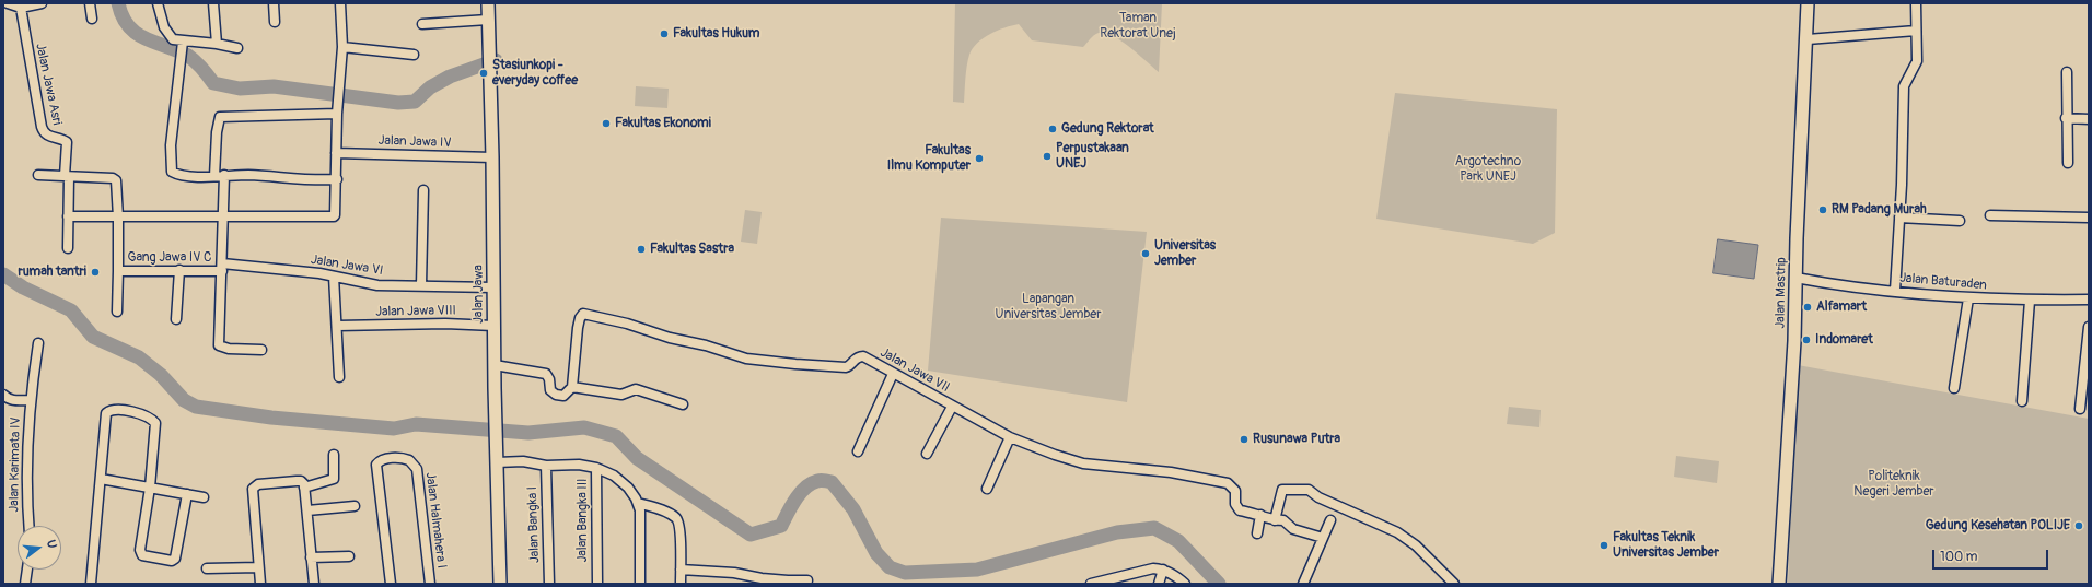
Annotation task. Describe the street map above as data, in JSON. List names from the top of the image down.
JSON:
{
  "streets": {
    "main road": ["Jalan Mastrip", "Jalan Jawa"],
    "street": [
      "Jalan Jawa Asri",
      "Jalan Jawa IV",
      "Gang Jawa IV C",
      "Jalan Jawa VI",
      "Jalan Baturaden",
      "Jalan Jawa VIII",
      "Jalan Jawa VII",
      "Jalan Karimata IV",
      "Jalan Halmahera I",
      "Jalan Bangka III",
      "Jalan Bangka I"
    ]
  },
  "crossings": [
    ["Jalan Jawa Asri", "Gang Jawa IV C"],
    ["Jalan Jawa IV", "Jalan Jawa"],
    ["Gang Jawa IV C", "Jalan Jawa VI"],
    ["Jalan Jawa VI", "Jalan Jawa"],
    ["Jalan Baturaden", "Jalan Mastrip"],
    ["Jalan Jawa", "Jalan Jawa VIII"]
  ],
  "parks": [
    "Taman Rektorat Unej",
    "Argotechno Park UNEJ",
    "Lapangan Universitas Jember",
    "Politeknik Negeri Jember"
  ],
  "places": [
    "Fakultas Hukum",
    "Stasiunkopi - everyday coffee",
    "Fakultas Ekonomi",
    "Gedung Rektorat",
    "Perpustakaan UNEJ",
    "Fakultas Ilmu Komputer",
    "RM Padang Murah",
    "Fakultas Sastra",
    "Universitas Jember",
    "rumah tantri",
    "Alfamart",
    "Indomaret",
    "Rusunawa Putra",
    "Gedung Kesehatan POLIJE",
    "Fakultas Teknik Universitas Jember"
  ],
  "scale_bar": "100 m",
  "north": "right"
}
